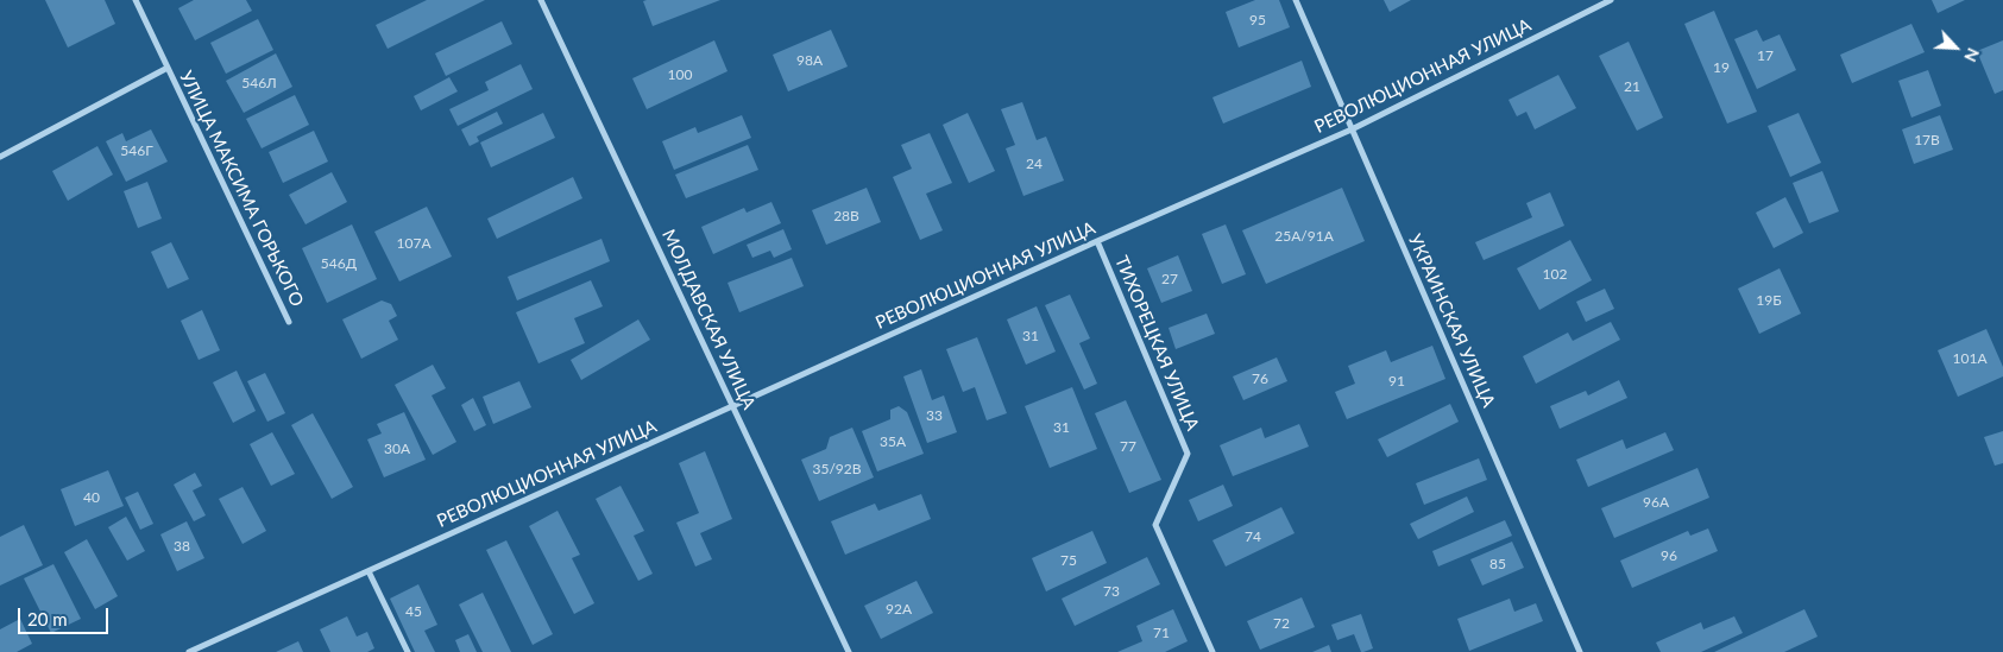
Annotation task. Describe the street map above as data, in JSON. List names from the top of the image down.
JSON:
{
  "streets": {
    "street": [
      "РЕВОЛЮЦИОННАЯ УЛИЦА",
      "УЛИЦА МАКСИМА ГОРЬКОГО",
      "МОЛДАВСКАЯ УЛИЦА",
      "УКРАИНСКАЯ УЛИЦА",
      "ТИХОРЕЦКАЯ УЛИЦА"
    ]
  },
  "crossings": [
    ["РЕВОЛЮЦИОННАЯ УЛИЦА", "МОЛДАВСКАЯ УЛИЦА"],
    ["РЕВОЛЮЦИОННАЯ УЛИЦА", "УКРАИНСКАЯ УЛИЦА"],
    ["РЕВОЛЮЦИОННАЯ УЛИЦА", "ТИХОРЕЦКАЯ УЛИЦА"]
  ],
  "house_numbers": [
    "95",
    "17",
    "98А",
    "19",
    "100",
    "546Л",
    "21",
    "17В",
    "546Г",
    "24",
    "28В",
    "25А/91А",
    "107А",
    "546Д",
    "102",
    "27",
    "19Б",
    "31",
    "101А",
    "76",
    "91",
    "33",
    "31",
    "35А",
    "77",
    "30А",
    "35/92В",
    "40",
    "96А",
    "74",
    "38",
    "96",
    "75",
    "85",
    "73",
    "92А",
    "45",
    "72",
    "71"
  ],
  "scale_bar": "20 m",
  "north": "bottom right"
}
